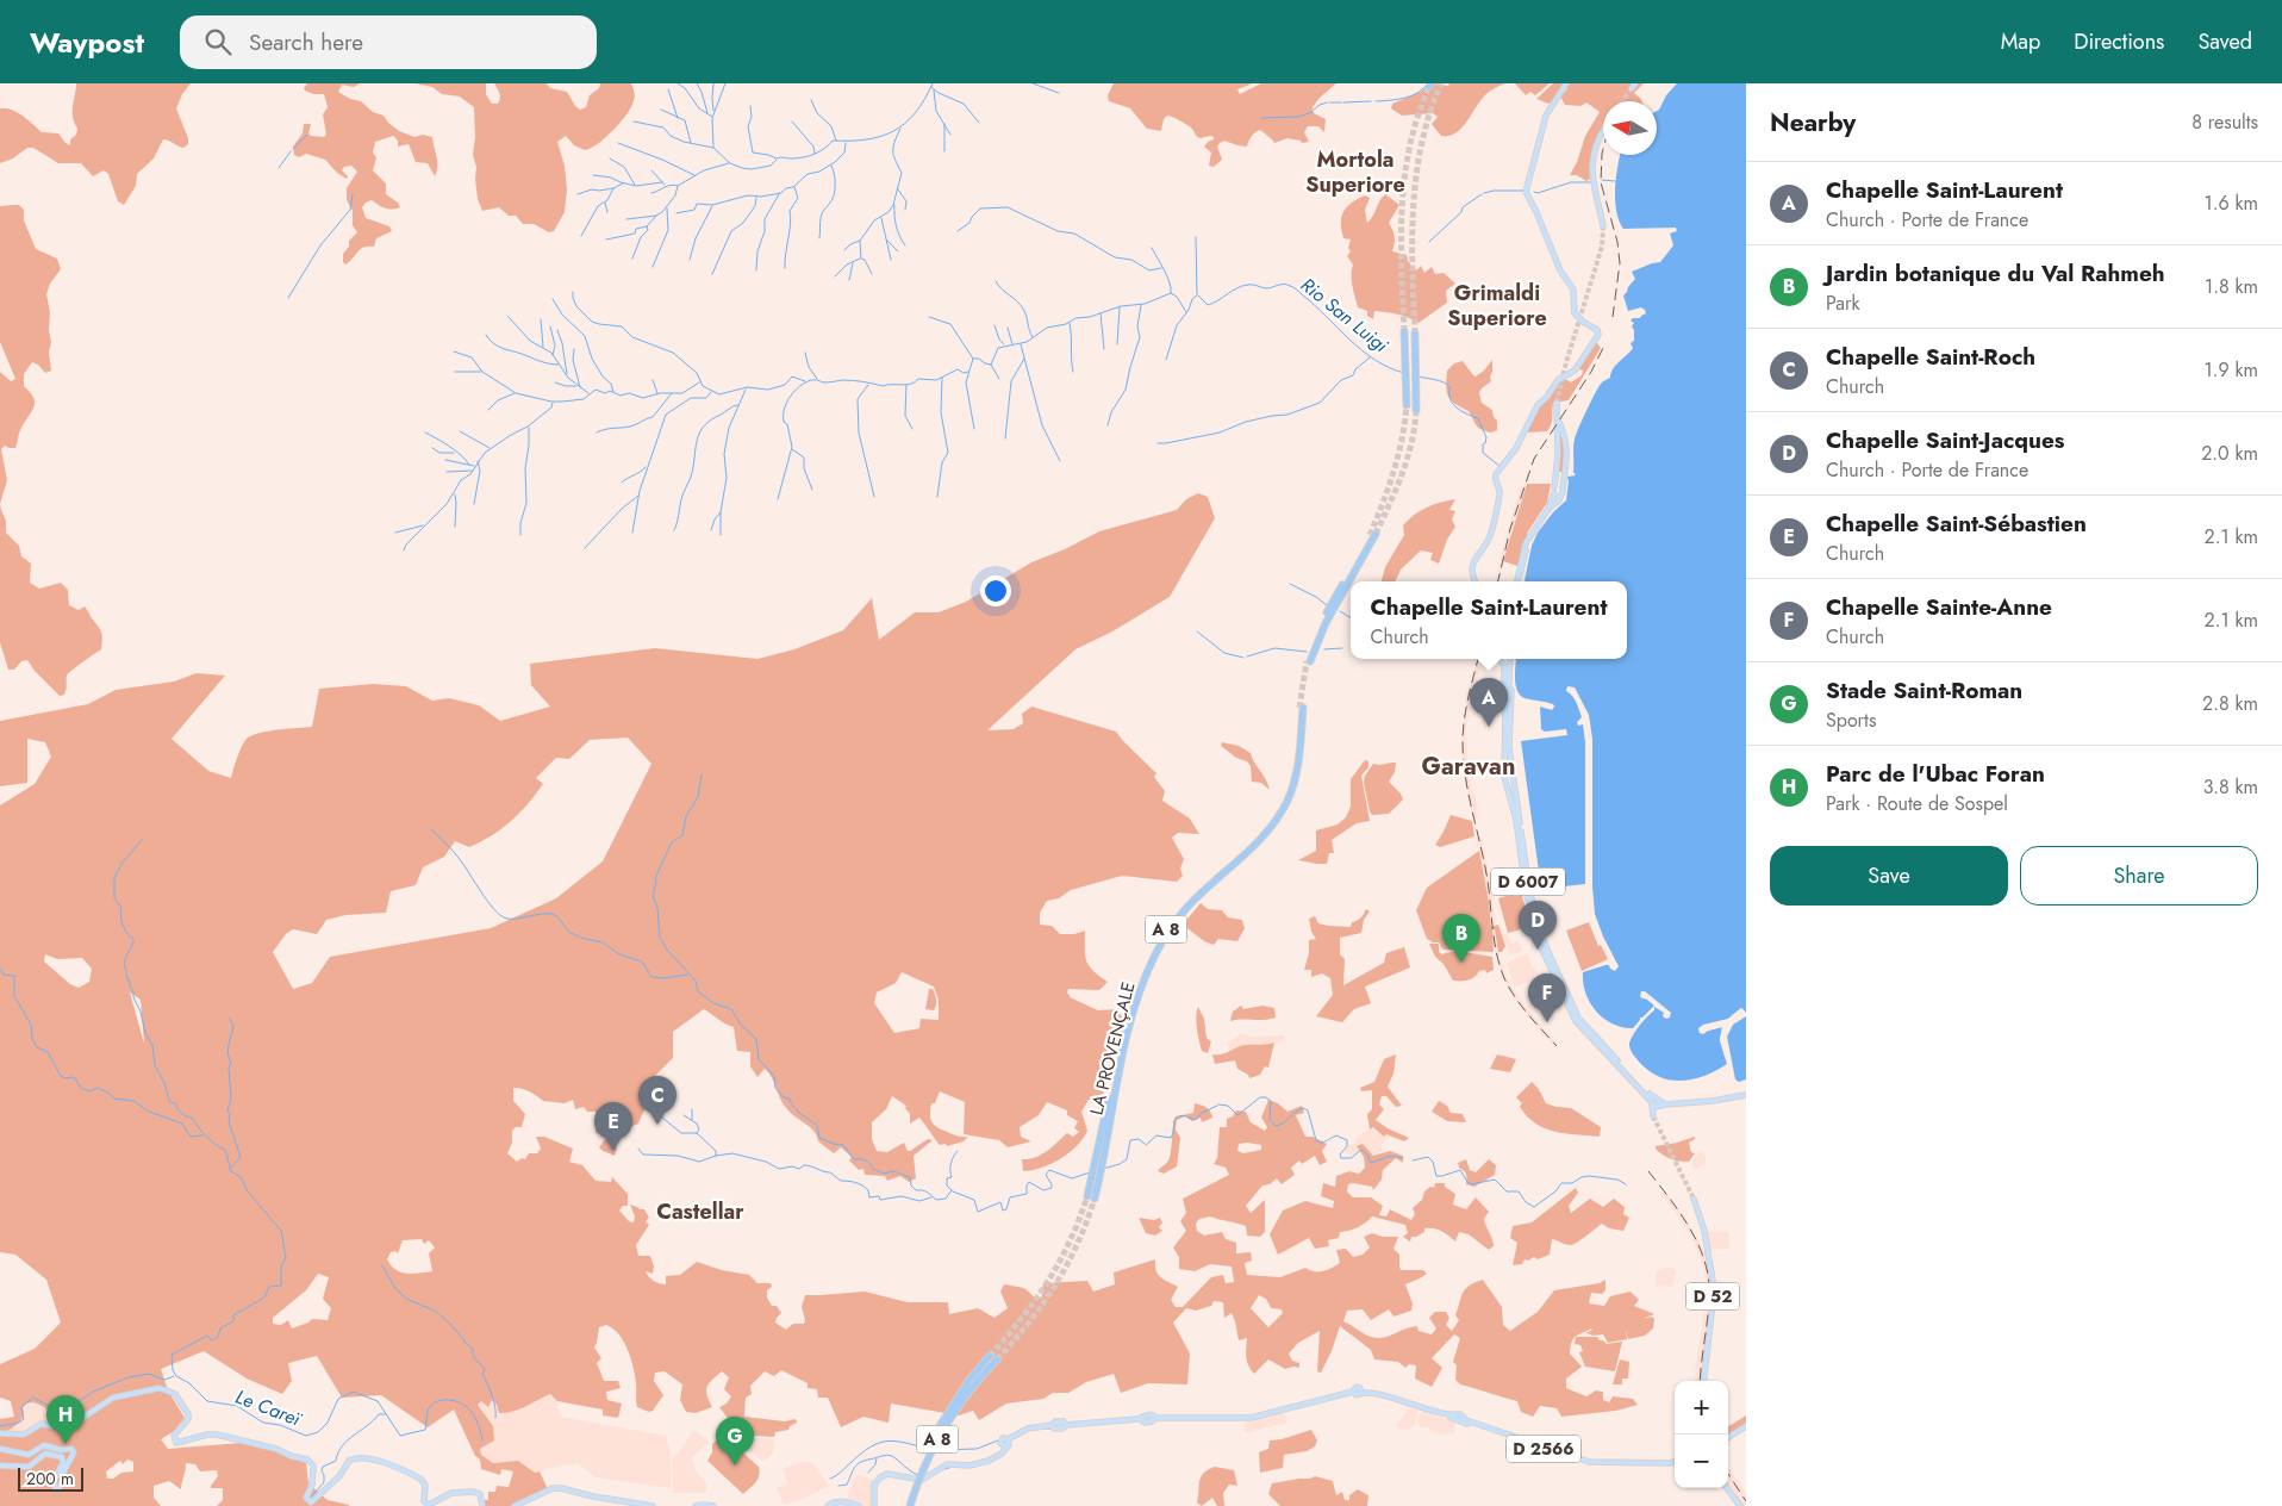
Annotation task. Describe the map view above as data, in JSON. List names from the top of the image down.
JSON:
{
  "streets": {
    "highway": ["A 8", "LA PROVENÇALE"],
    "main road": ["D 6007", "D 52", "D 2566"]
  },
  "districts": [
    "Mortola Superiore",
    "Grimaldi Superiore",
    "Garavan",
    "Castellar"
  ],
  "water": ["Rio San Luigi", "Le Careï"],
  "scale_bar": "200 m",
  "north": "left",
  "page": {
    "header": "Waypost",
    "search": "Search here",
    "nav": ["Map", "Directions", "Saved"],
    "heading": ["Nearby", "8 results"],
    "list": [
      {
        "mark": "A",
        "name": "Chapelle Saint-Laurent",
        "note": "Church · Porte de France",
        "value": "1.6 km"
      },
      {
        "mark": "B",
        "name": "Jardin botanique du Val Rahmeh",
        "note": "Park",
        "value": "1.8 km"
      },
      {
        "mark": "C",
        "name": "Chapelle Saint-Roch",
        "note": "Church",
        "value": "1.9 km"
      },
      {
        "mark": "D",
        "name": "Chapelle Saint-Jacques",
        "note": "Church · Porte de France",
        "value": "2.0 km"
      },
      {
        "mark": "E",
        "name": "Chapelle Saint-Sébastien",
        "note": "Church",
        "value": "2.1 km"
      },
      {
        "mark": "F",
        "name": "Chapelle Sainte-Anne",
        "note": "Church",
        "value": "2.1 km"
      },
      {
        "mark": "G",
        "name": "Stade Saint-Roman",
        "note": "Sports",
        "value": "2.8 km"
      },
      {
        "mark": "H",
        "name": "Parc de l'Ubac Foran",
        "note": "Park · Route de Sospel",
        "value": "3.8 km"
      }
    ],
    "popup": ["Chapelle Saint-Laurent", "Church"],
    "pins": [
      "A",
      "D",
      "B",
      "F",
      "C",
      "E",
      "H",
      "G"
    ],
    "buttons": ["Save", "Share"],
    "map_buttons": ["+", "−"],
    "scale": "200 m"
  }
}
